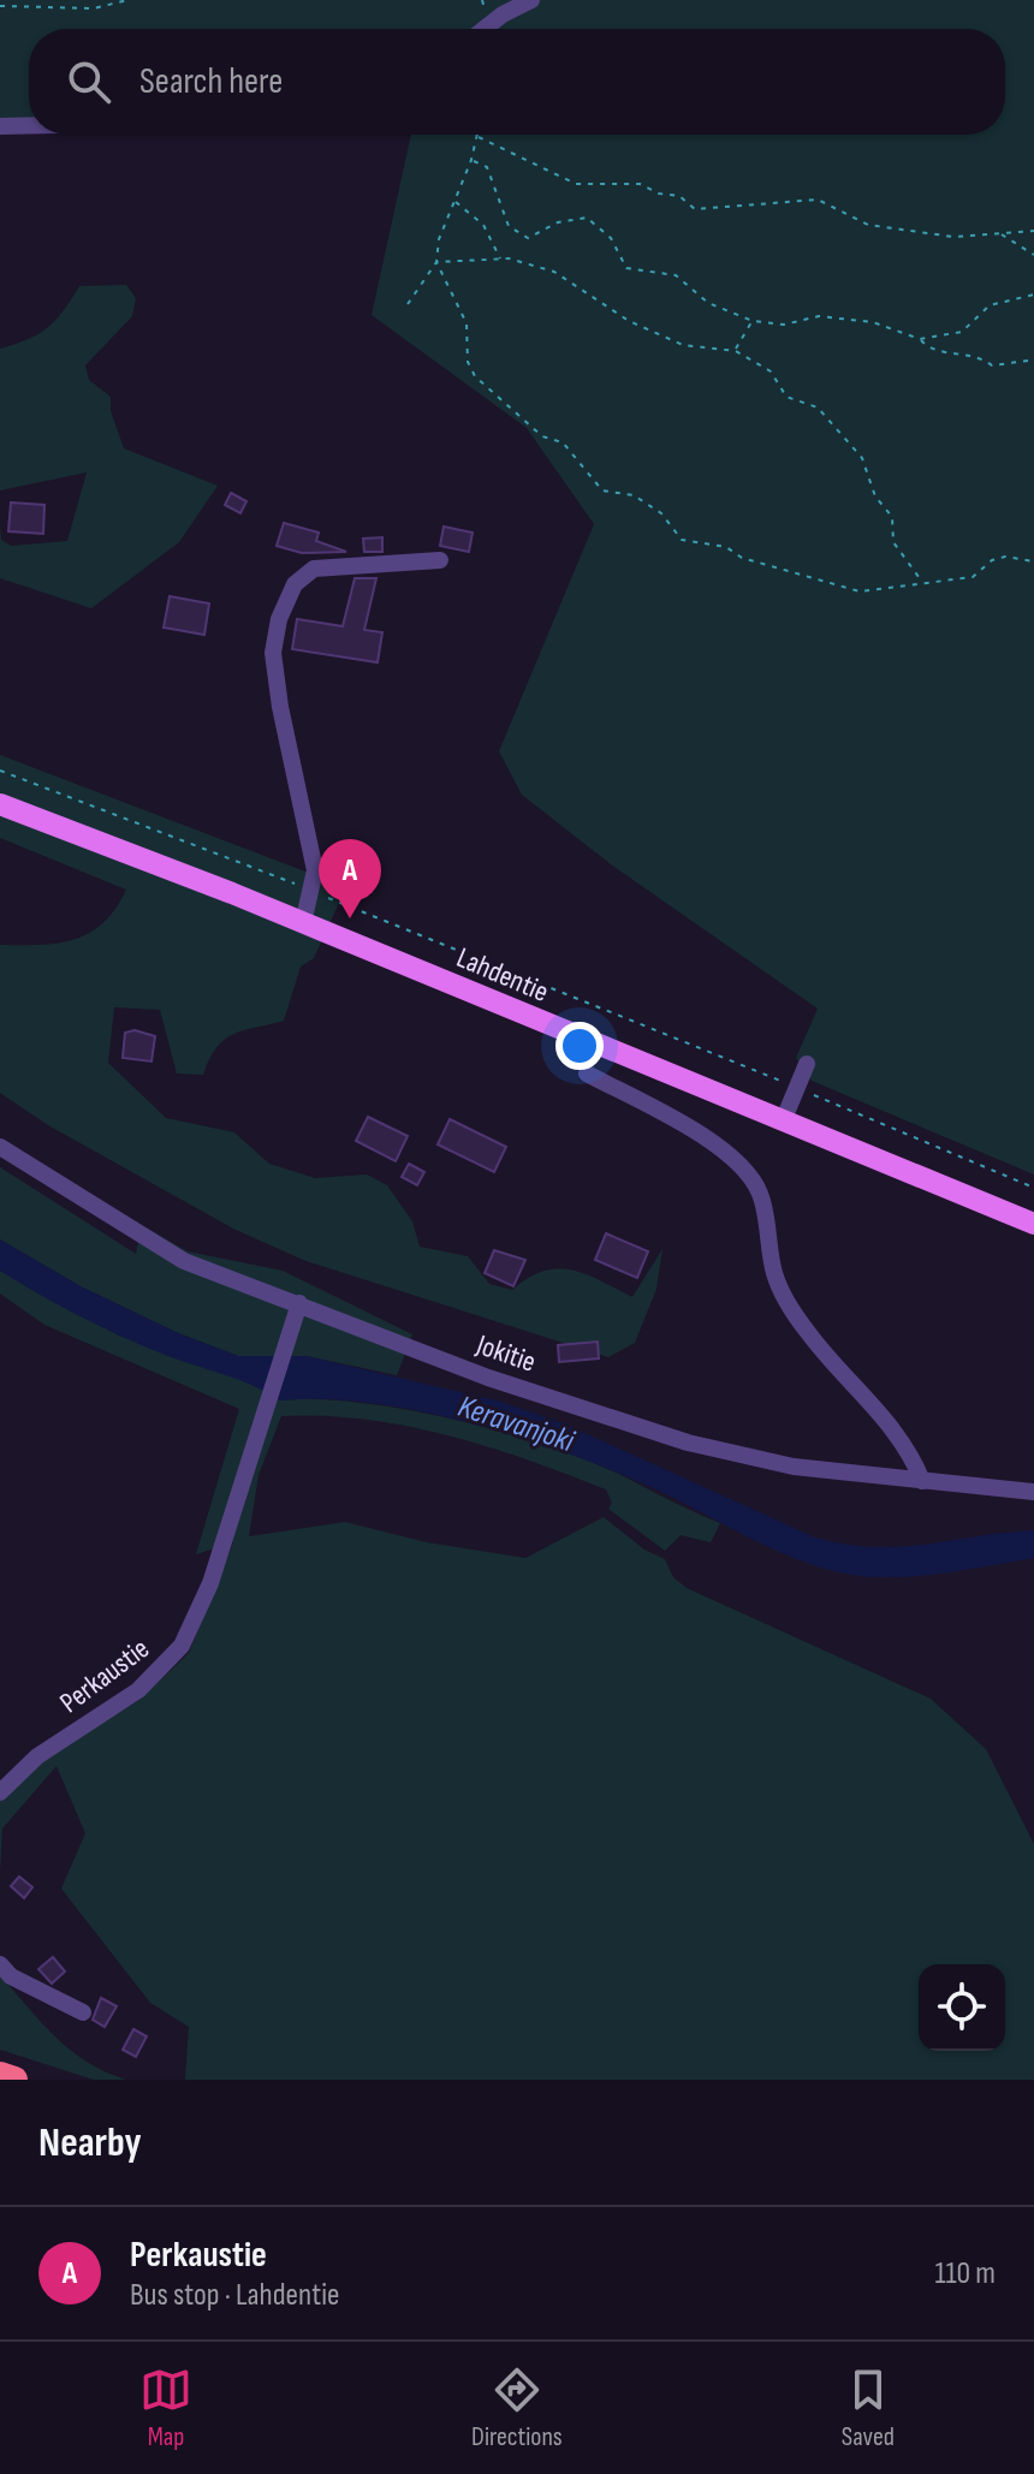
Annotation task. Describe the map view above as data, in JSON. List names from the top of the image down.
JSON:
{
  "streets": {
    "main road": ["Lahdentie"],
    "street": ["Jokitie", "Perkaustie"]
  },
  "crossings": [
    ["Jokitie", "Perkaustie"]
  ],
  "water": ["Keravanjoki"],
  "page": {
    "search": "Search here",
    "pins": "A",
    "heading": "Nearby",
    "list": [
      {
        "mark": "A",
        "name": "Perkaustie",
        "note": "Bus stop · Lahdentie",
        "value": "110 m"
      }
    ],
    "nav": ["Map", "Directions", "Saved"]
  }
}
